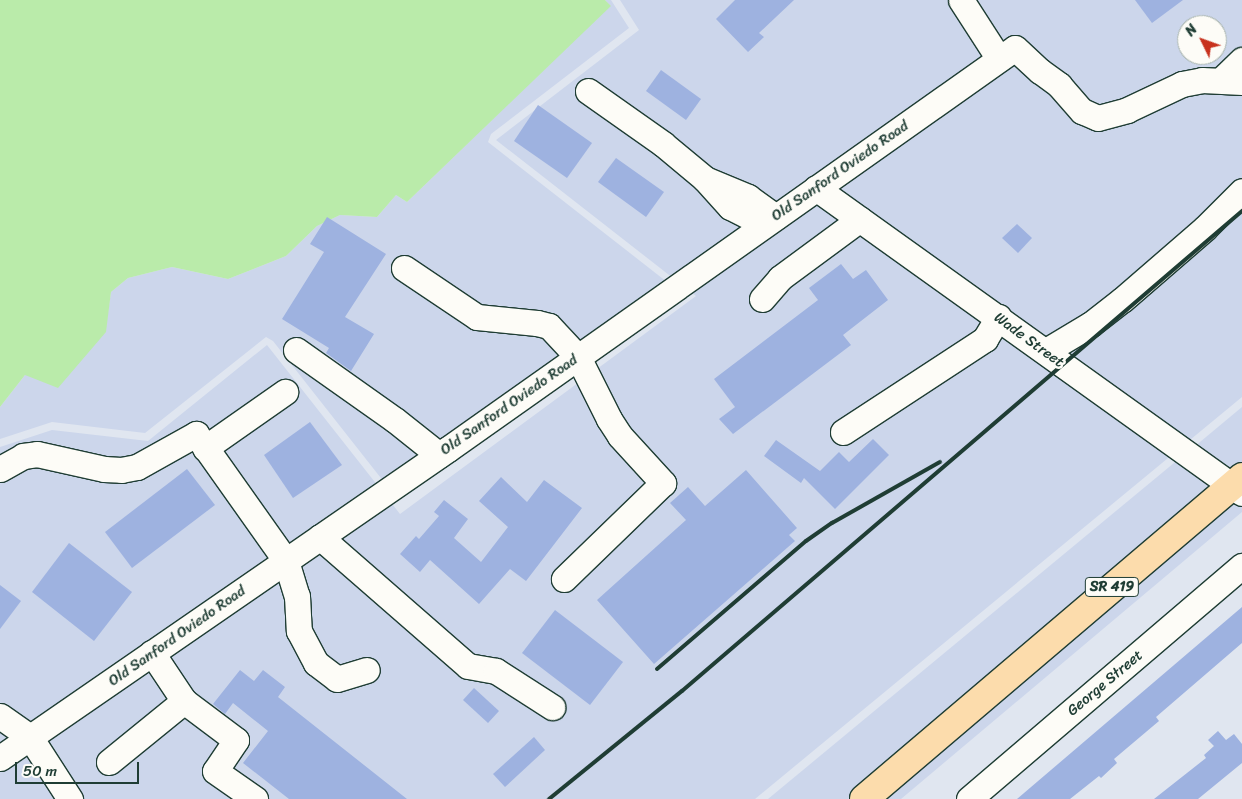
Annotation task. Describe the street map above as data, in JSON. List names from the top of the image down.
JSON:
{
  "streets": {
    "main road": ["SR 419"],
    "street": ["Old Sanford Oviedo Road", "Wade Street", "George Street"]
  },
  "crossings": [
    ["Old Sanford Oviedo Road", "Wade Street"],
    ["Wade Street", "SR 419"]
  ],
  "scale_bar": "50 m",
  "north": "top left"
}
